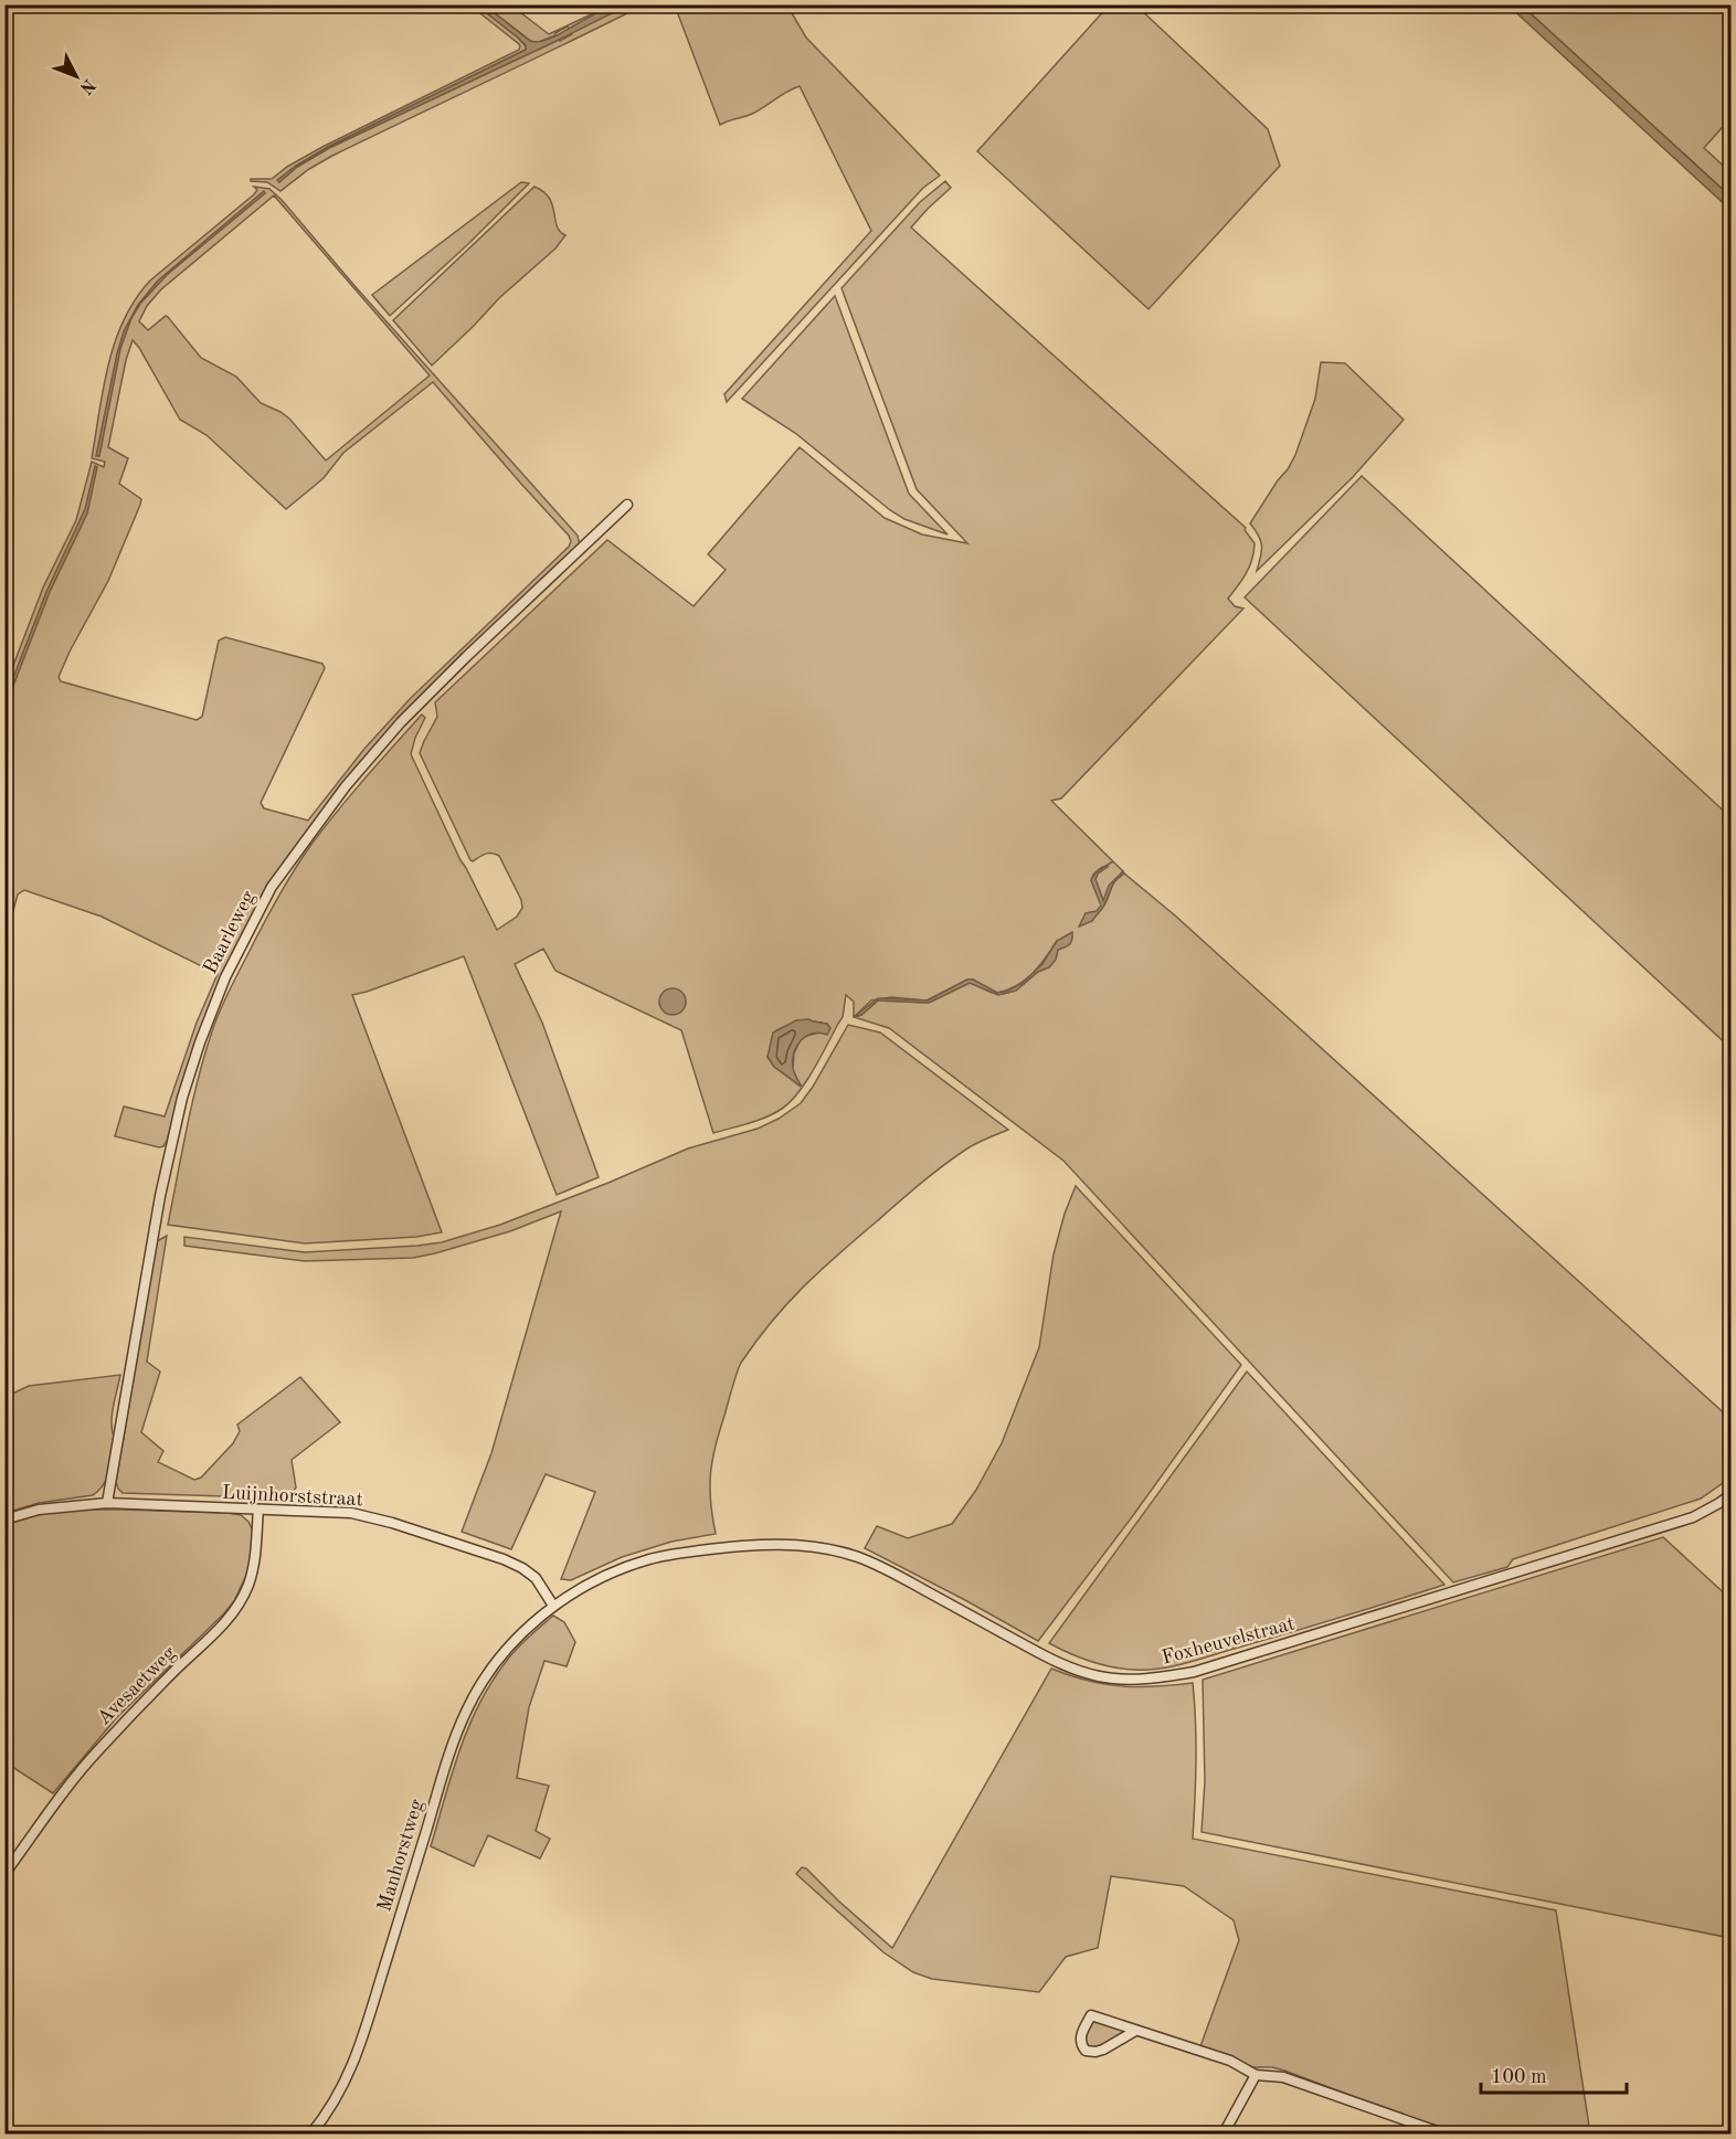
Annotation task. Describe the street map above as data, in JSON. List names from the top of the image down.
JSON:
{
  "streets": {
    "street": [
      "Baarleweg",
      "Luijnhorststraat",
      "Foxheuvelstraat",
      "Avesaetweg",
      "Manhorstweg"
    ]
  },
  "crossings": [
    ["Baarleweg", "Luijnhorststraat"],
    ["Luijnhorststraat", "Foxheuvelstraat"],
    ["Luijnhorststraat", "Avesaetweg"],
    ["Luijnhorststraat", "Manhorstweg"],
    ["Foxheuvelstraat", "Manhorstweg"]
  ],
  "scale_bar": "100 m",
  "north": "bottom right"
}
